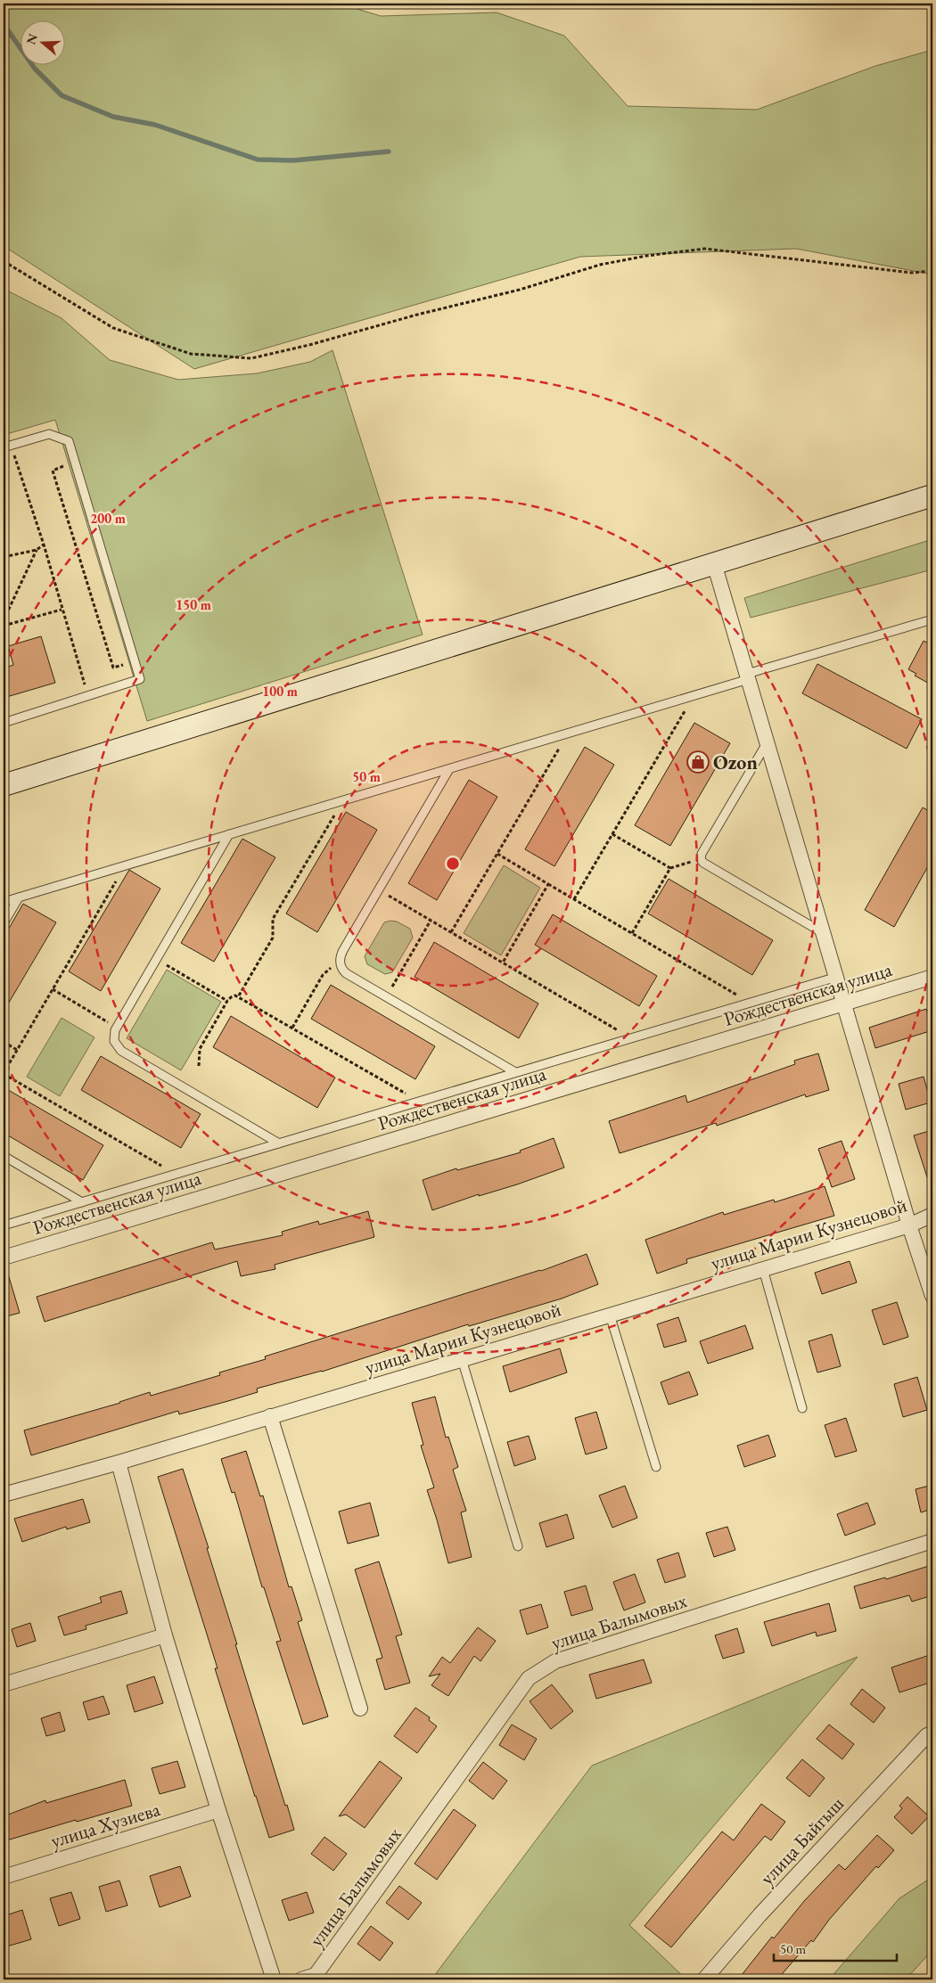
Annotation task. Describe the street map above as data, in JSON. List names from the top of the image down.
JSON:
{
  "streets": {
    "street": [
      "Рождественская улица",
      "улица Марии Кузнецовой",
      "улица Балымовых",
      "улица Хузиева",
      "улица Байгыш"
    ]
  },
  "places": {
    "shop": ["Ozon"]
  },
  "scale_bar": "50 m",
  "north": "left",
  "rings": [
    "200 m",
    "150 m",
    "100 m",
    "50 m"
  ]
}
